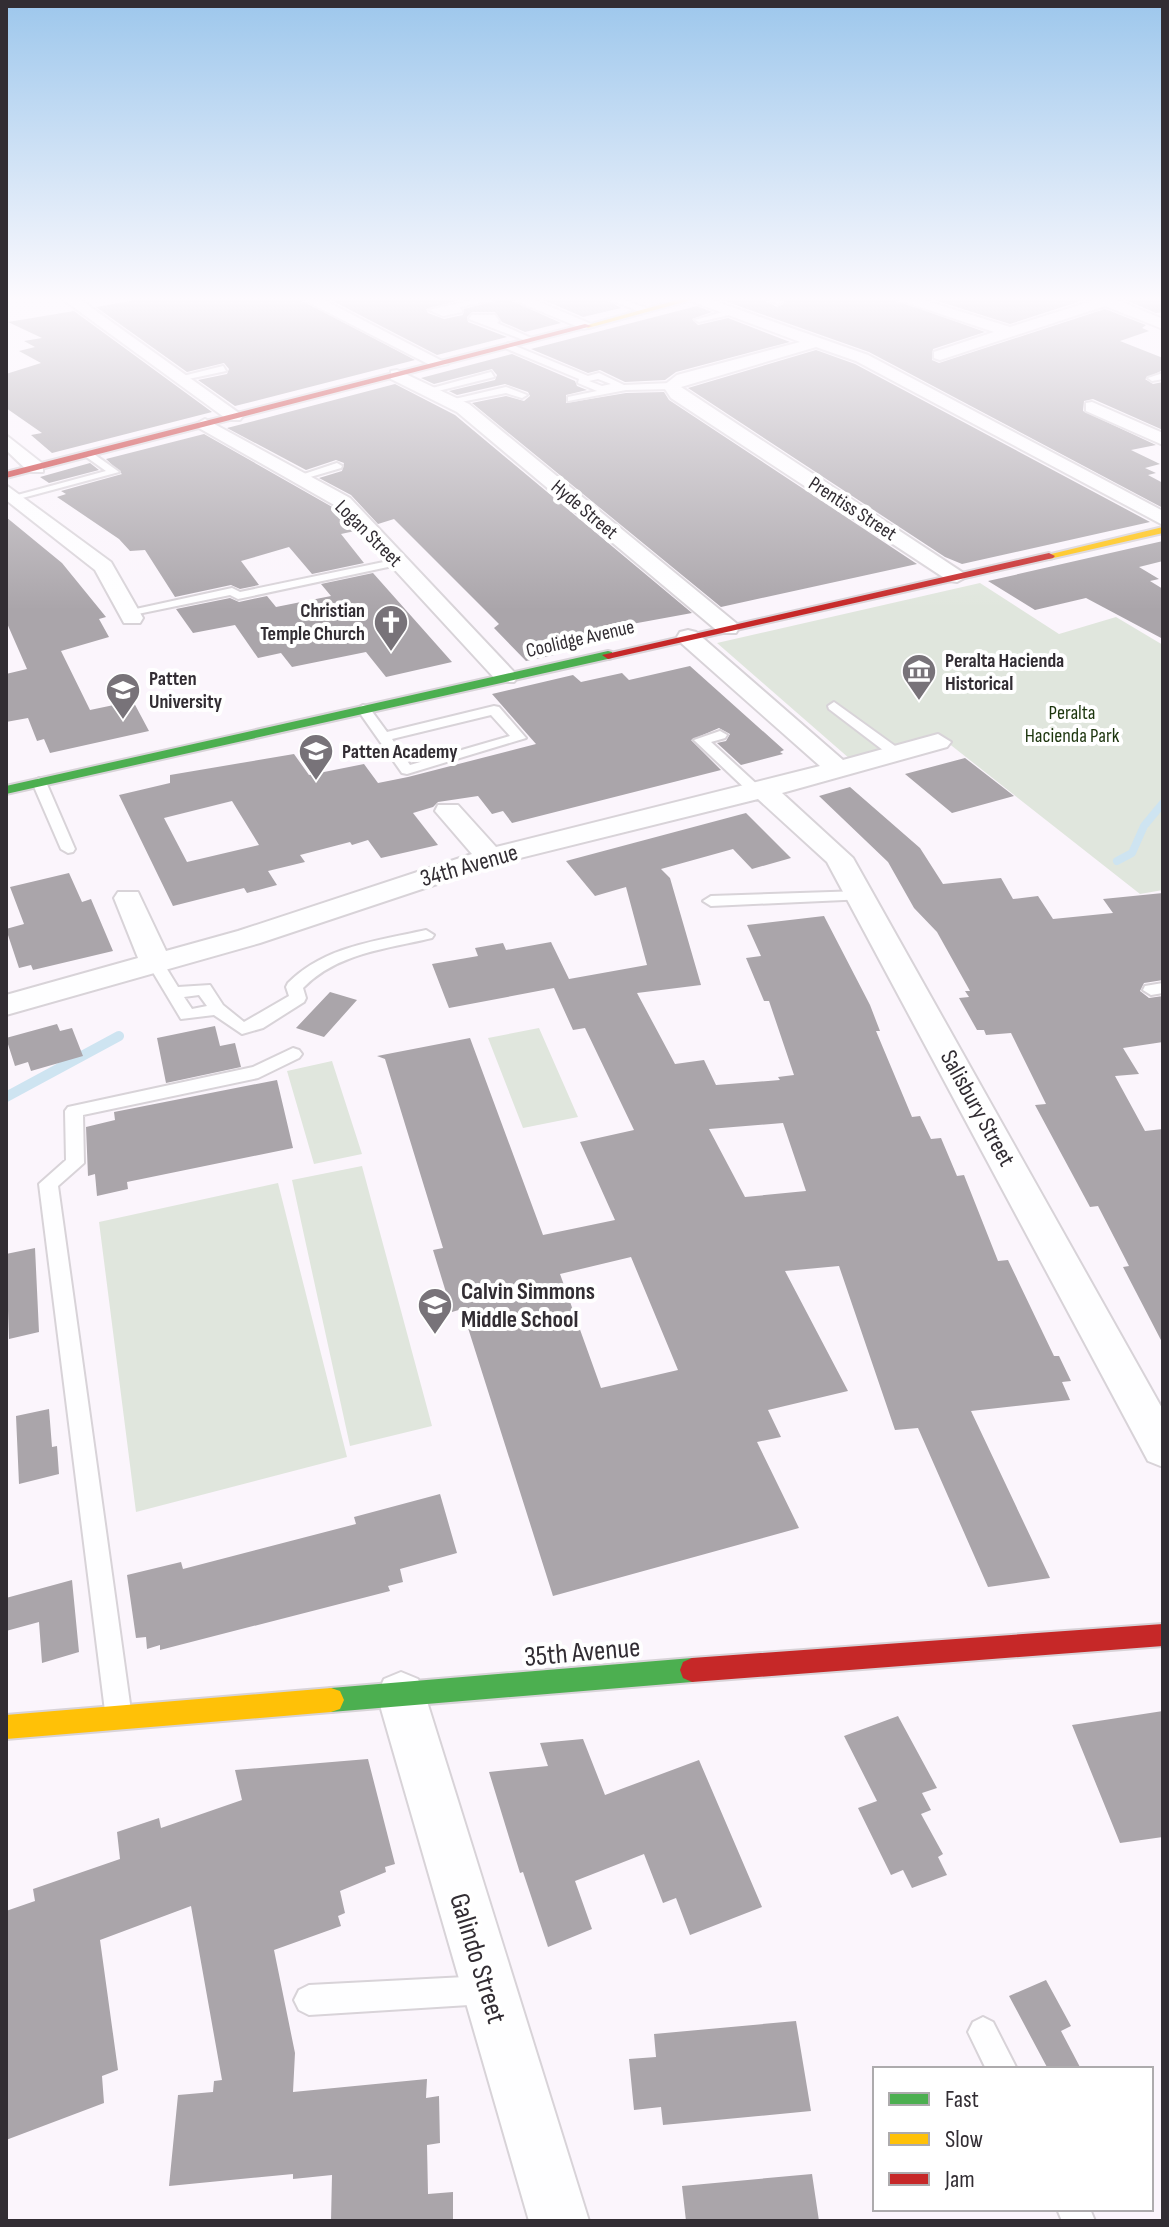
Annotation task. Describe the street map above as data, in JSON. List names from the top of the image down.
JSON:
{
  "streets": {
    "main road": ["Coolidge Avenue", "35th Avenue"],
    "street": [
      "Prentiss Street",
      "Hyde Street",
      "Logan Street",
      "34th Avenue",
      "Salisbury Street",
      "Galindo Street"
    ]
  },
  "crossings": [
    ["Prentiss Street", "Coolidge Avenue"],
    ["Hyde Street", "Coolidge Avenue"],
    ["Logan Street", "Coolidge Avenue"],
    ["34th Avenue", "Salisbury Street"],
    ["35th Avenue", "Galindo Street"]
  ],
  "parks": ["Peralta Hacienda Park"],
  "places": {
    "church": ["Christian Temple Church"],
    "museum": ["Peralta Hacienda Historical"],
    "school or university": ["Patten University", "Patten Academy", "Calvin Simmons Middle School"]
  },
  "legend": ["Fast", "Slow", "Jam"]
}
